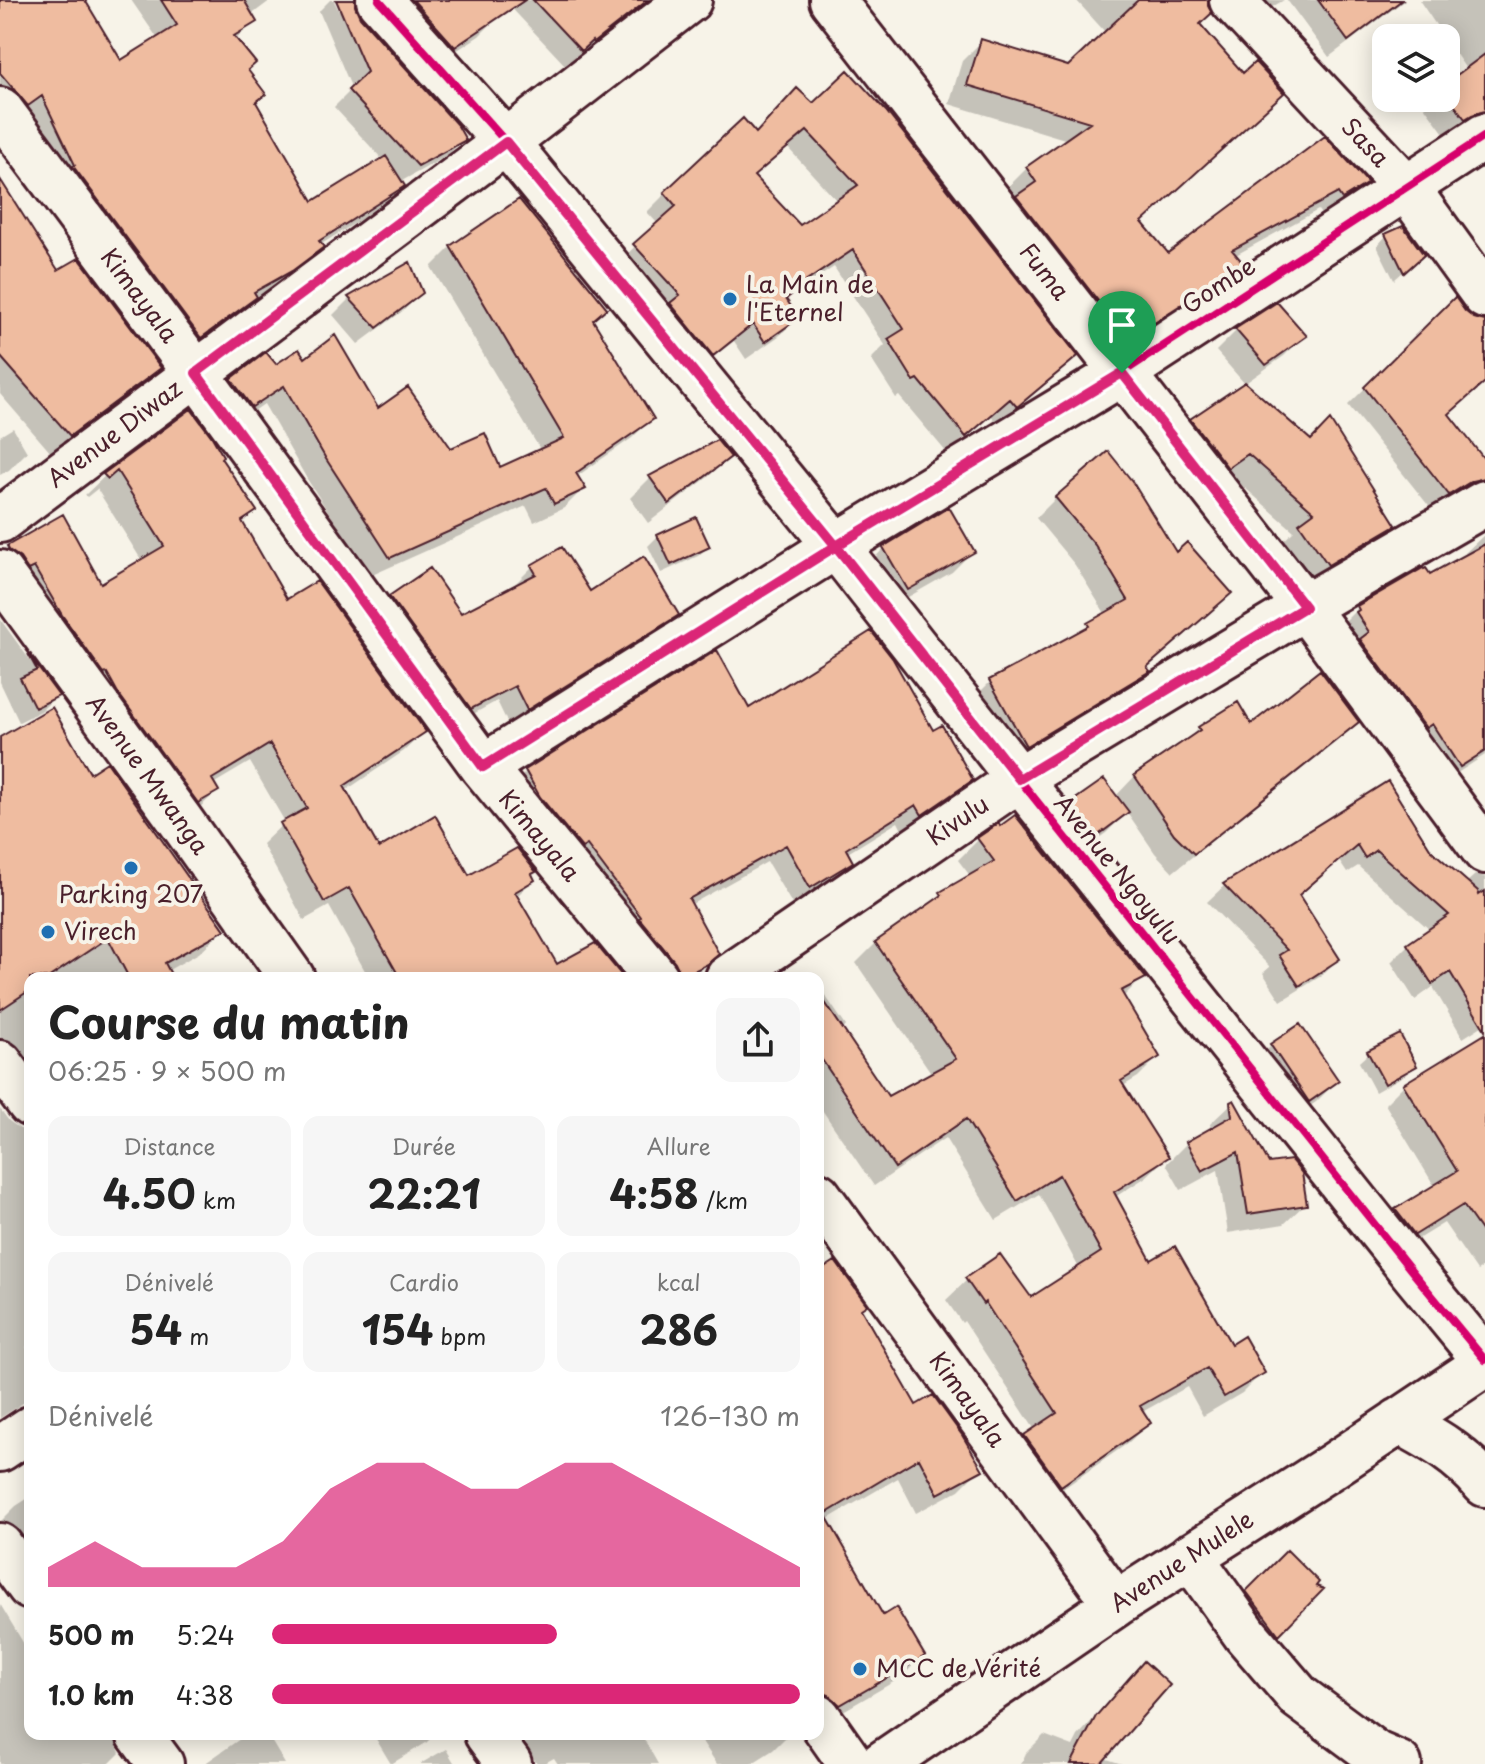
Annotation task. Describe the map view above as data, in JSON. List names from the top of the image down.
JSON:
{
  "streets": {
    "street": [
      "Sasa",
      "Fuma",
      "Gombe",
      "Kimayala",
      "Avenue Diwaz",
      "Avenue Mwanga",
      "Kivulu",
      "Avenue Ngoyulu",
      "Avenue Mulele"
    ]
  },
  "crossings": [
    ["Sasa", "Gombe"],
    ["Fuma", "Gombe"],
    ["Fuma", "Kivulu"],
    ["Gombe", "Kimayala"],
    ["Gombe", "Avenue Ngoyulu"],
    ["Kimayala", "Avenue Diwaz"],
    ["Kimayala", "Avenue Mulele"],
    ["Avenue Diwaz", "Avenue Ngoyulu"],
    ["Kivulu", "Avenue Ngoyulu"],
    ["Avenue Ngoyulu", "Avenue Mulele"]
  ],
  "places": [
    "La Main de l'Eternel",
    "Parking 207",
    "Virech",
    "MCC de Vérité"
  ],
  "page": {
    "heading": ["Course du matin", "06:25 · 9 × 500 m"],
    "stats": [
      ["Distance", "4.50 km"],
      ["Durée", "22:21"],
      ["Allure", "4:58 /km"],
      ["Dénivelé", "54 m"],
      ["Cardio", "154 bpm"],
      ["kcal", "286"]
    ],
    "chart": ["Dénivelé", "126–130 m"],
    "list": [
      {
        "name": "500 m",
        "note": "5:24"
      },
      {
        "name": "1.0 km",
        "note": "4:38"
      }
    ]
  }
}
